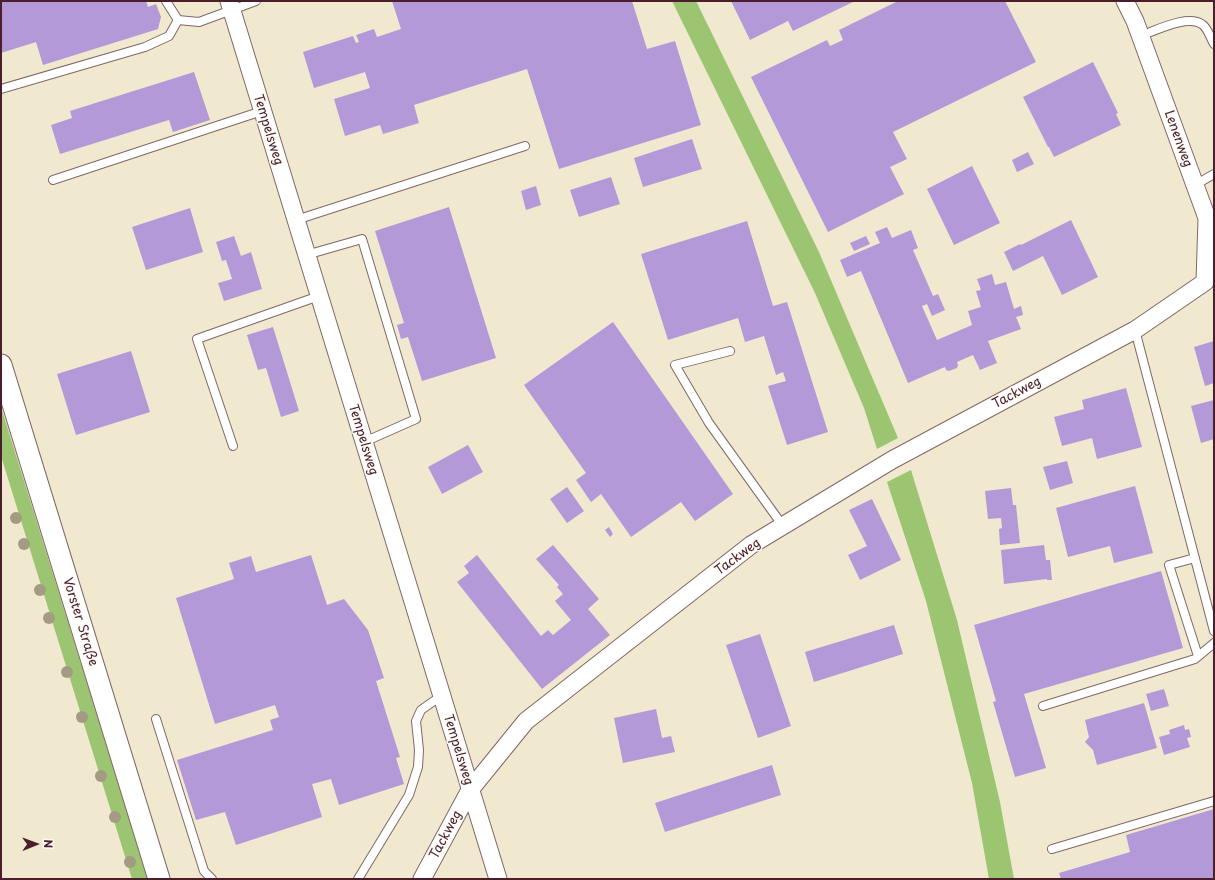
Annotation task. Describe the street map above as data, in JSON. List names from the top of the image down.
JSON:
{
  "streets": {
    "street": [
      "Tempelsweg",
      "Lenenweg",
      "Tackweg",
      "Vorster Straße"
    ]
  },
  "crossings": [
    ["Tempelsweg", "Tackweg"],
    ["Lenenweg", "Tackweg"]
  ],
  "north": "right"
}
